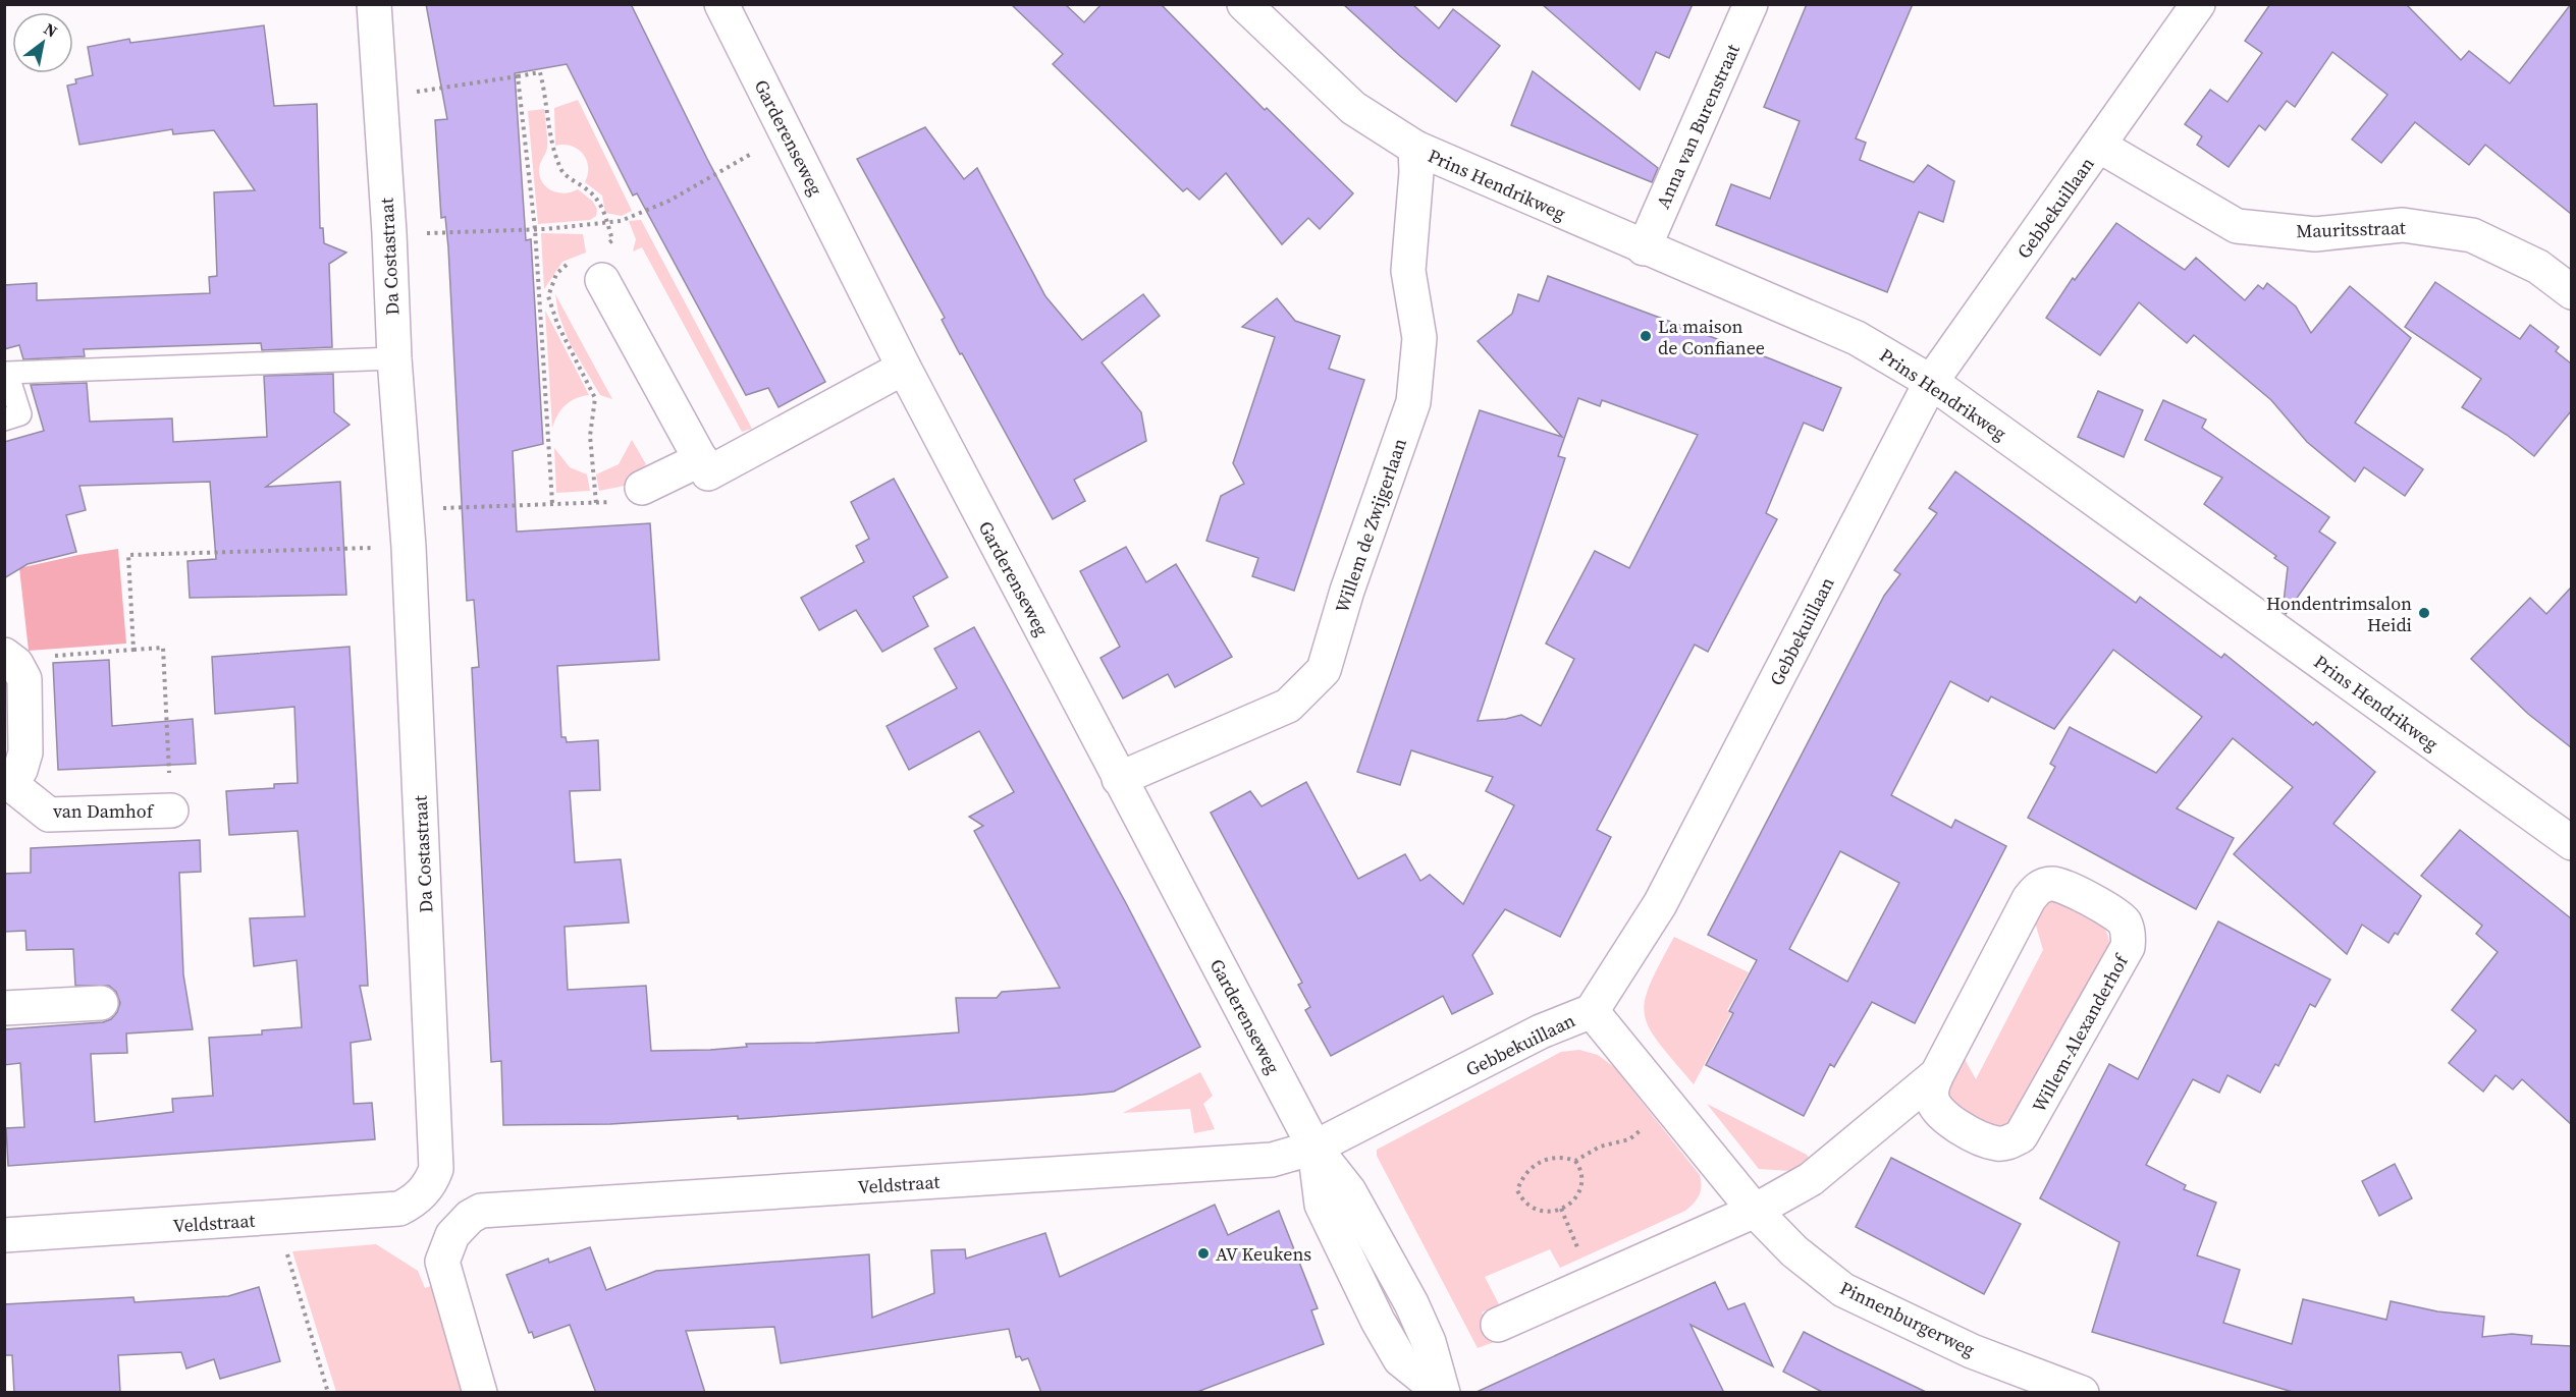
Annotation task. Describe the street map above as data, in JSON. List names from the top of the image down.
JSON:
{
  "streets": {
    "street": [
      "Anna van Burenstraat",
      "Garderenseweg",
      "Prins Hendrikweg",
      "Gebbekuillaan",
      "Mauritsstraat",
      "Da Costastraat",
      "Willem de Zwijgerlaan",
      "van Damhof",
      "Willem-Alexanderhof",
      "Veldstraat",
      "Pinnenburgerweg"
    ]
  },
  "crossings": [
    ["Anna van Burenstraat", "Prins Hendrikweg"],
    ["Garderenseweg", "Gebbekuillaan"],
    ["Garderenseweg", "Willem de Zwijgerlaan"],
    ["Garderenseweg", "Veldstraat"],
    ["Prins Hendrikweg", "Gebbekuillaan"],
    ["Prins Hendrikweg", "Willem de Zwijgerlaan"],
    ["Gebbekuillaan", "Mauritsstraat"],
    ["Gebbekuillaan", "Veldstraat"],
    ["Gebbekuillaan", "Pinnenburgerweg"],
    ["Da Costastraat", "Veldstraat"],
    ["Willem-Alexanderhof", "Pinnenburgerweg"]
  ],
  "places": ["La maison de Confianee", "Hondentrimsalon Heidi", "AV Keukens"],
  "north": "top right"
}
